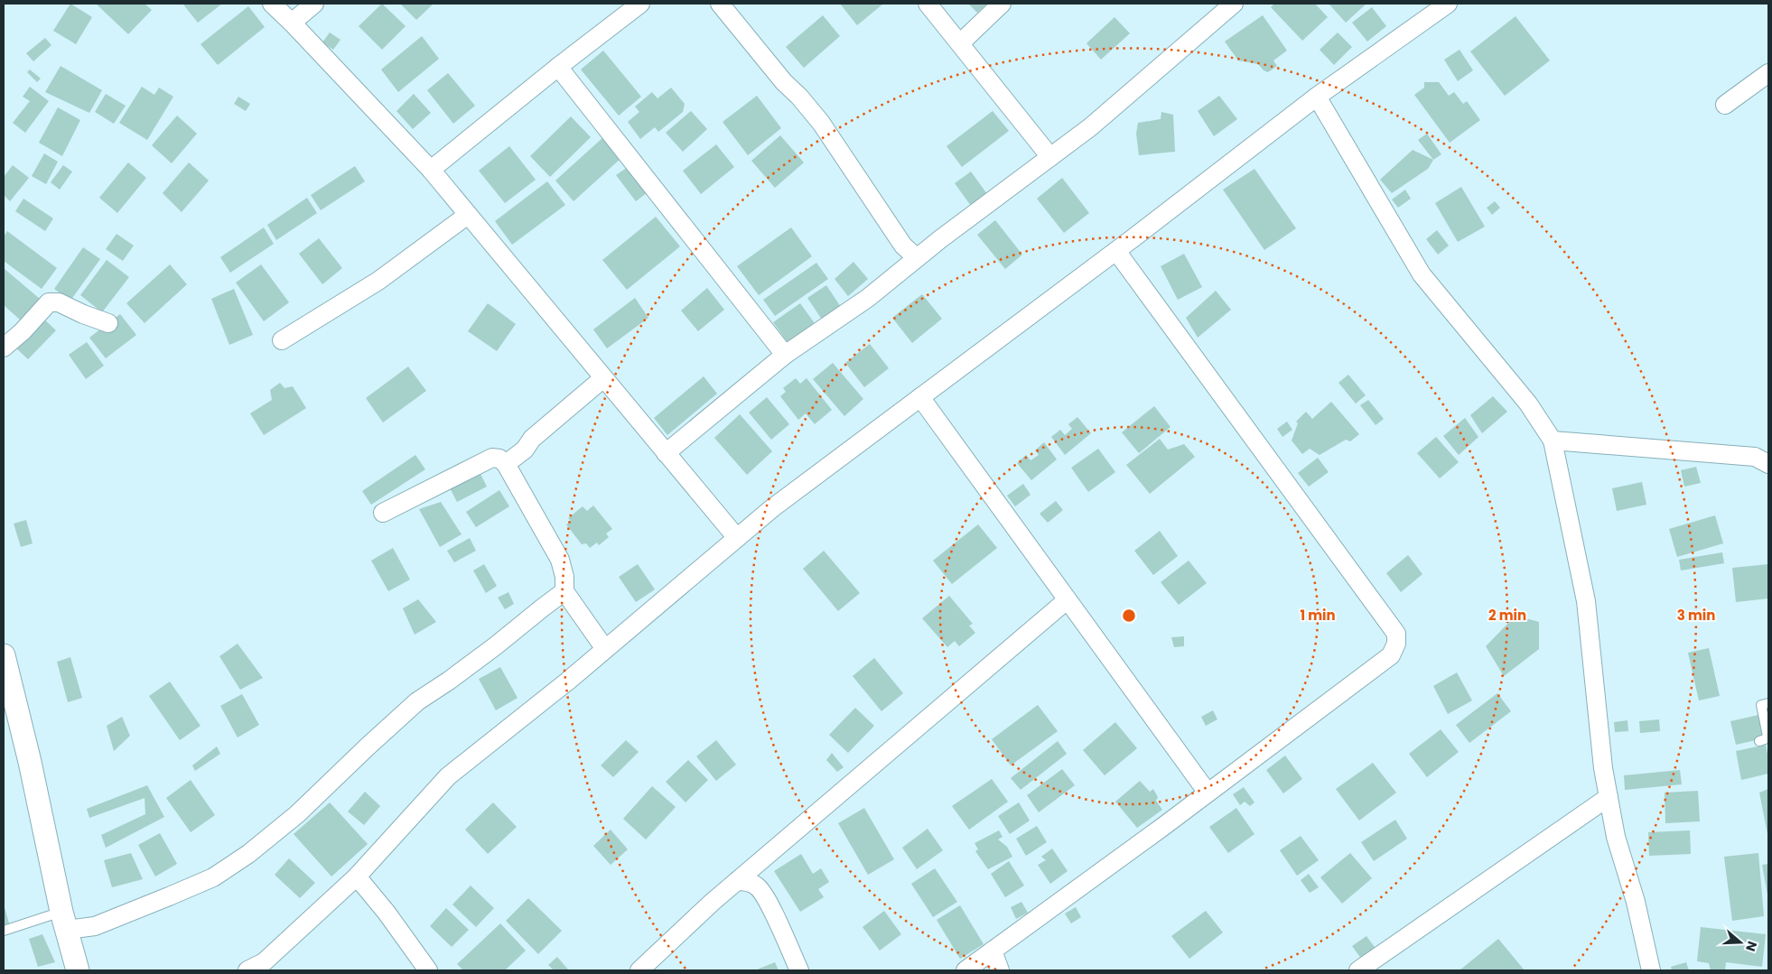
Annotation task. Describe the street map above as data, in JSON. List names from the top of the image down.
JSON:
{
  "north": "right",
  "rings": ["1 min", "2 min", "3 min"]
}
